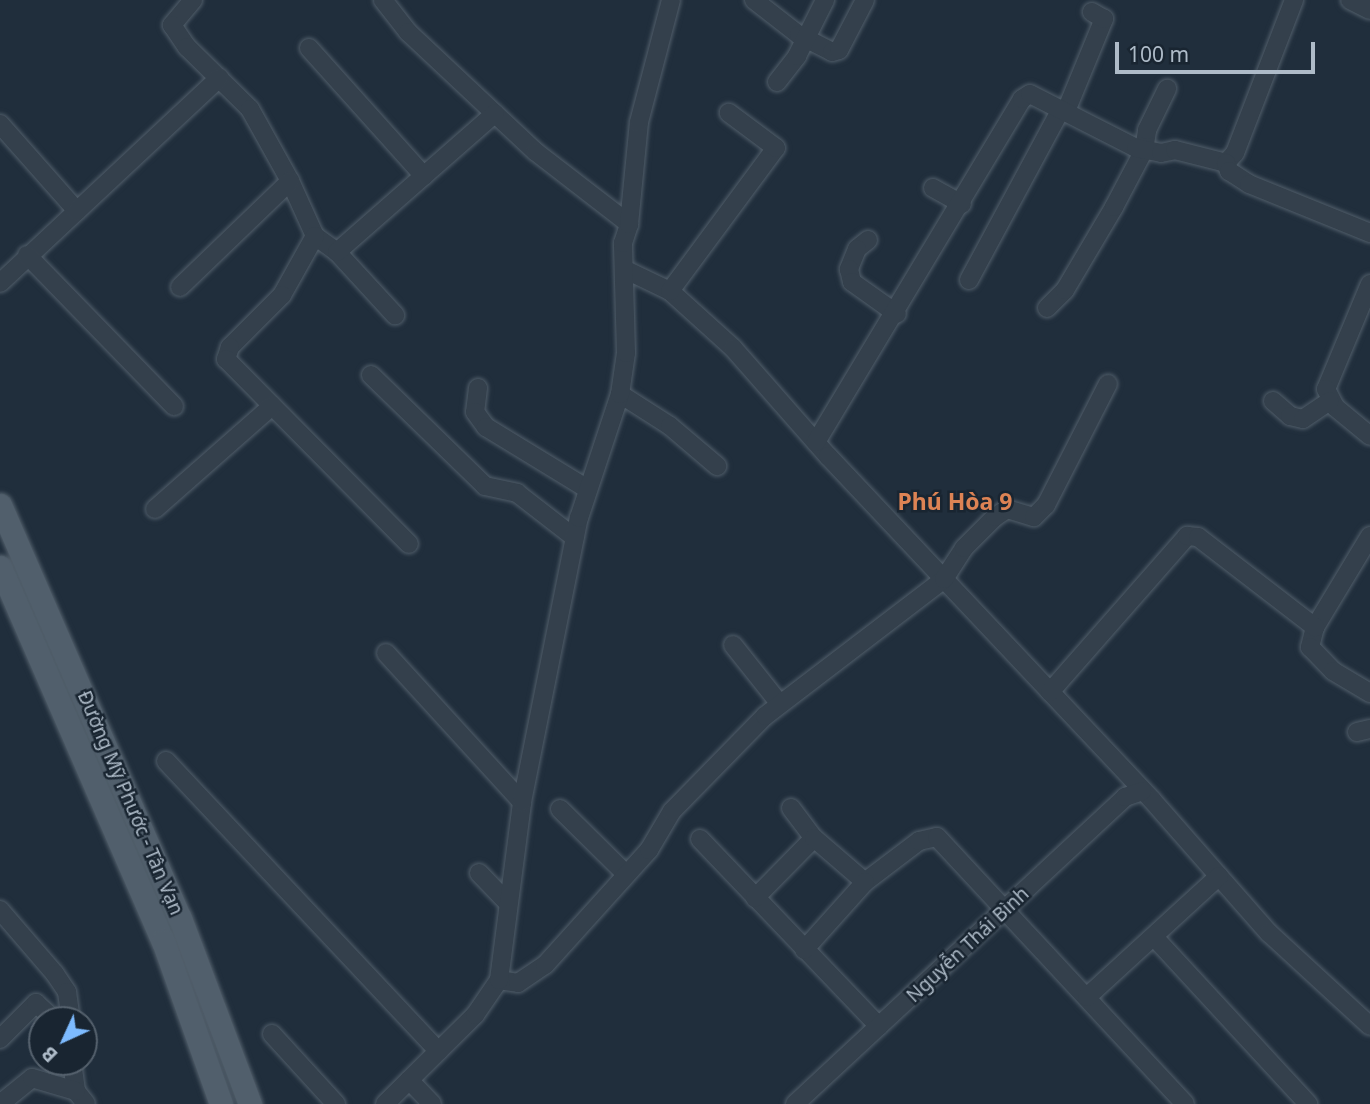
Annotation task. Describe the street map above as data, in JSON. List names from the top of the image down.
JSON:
{
  "streets": {
    "main road": ["Đường Mỹ Phước - Tân Vạn"],
    "street": ["Nguyễn Thái Bình"]
  },
  "districts": ["Phú Hòa 9"],
  "scale_bar": "100 m",
  "north": "bottom left"
}
